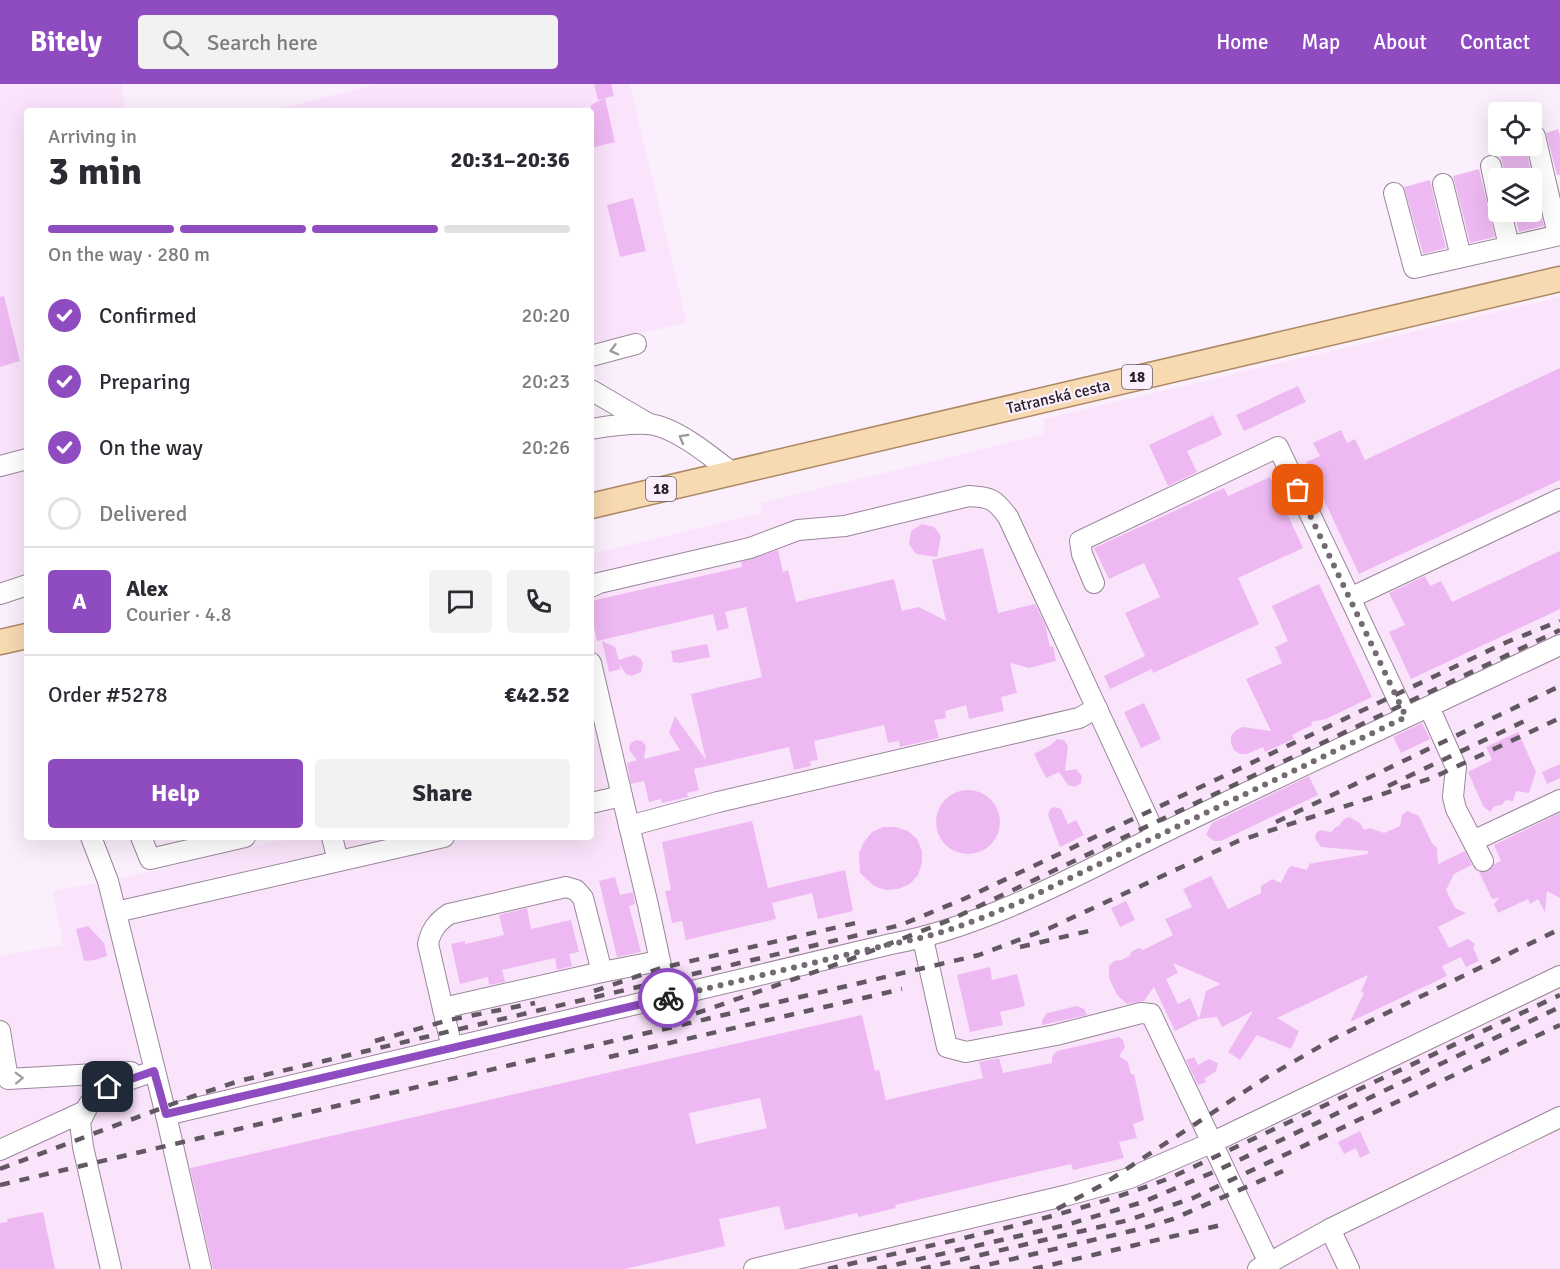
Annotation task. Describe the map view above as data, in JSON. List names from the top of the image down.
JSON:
{
  "streets": {
    "main road": ["18", "Tatranská cesta"]
  },
  "page": {
    "header": "Bitely",
    "search": "Search here",
    "nav": [
      "Home",
      "Map",
      "About",
      "Contact"
    ],
    "heading": ["3 min", "Arriving in", "20:31–20:36"],
    "panel": [
      "Alex",
      "Courier · 4.8",
      "Order #5278",
      "€42.52"
    ],
    "bar": "On the way · 280 m",
    "list": [
      ["Confirmed", "20:20"],
      ["Preparing", "20:23"],
      ["On the way", "20:26"],
      "Delivered"
    ],
    "round": "A",
    "buttons": ["Help", "Share"]
  }
}
